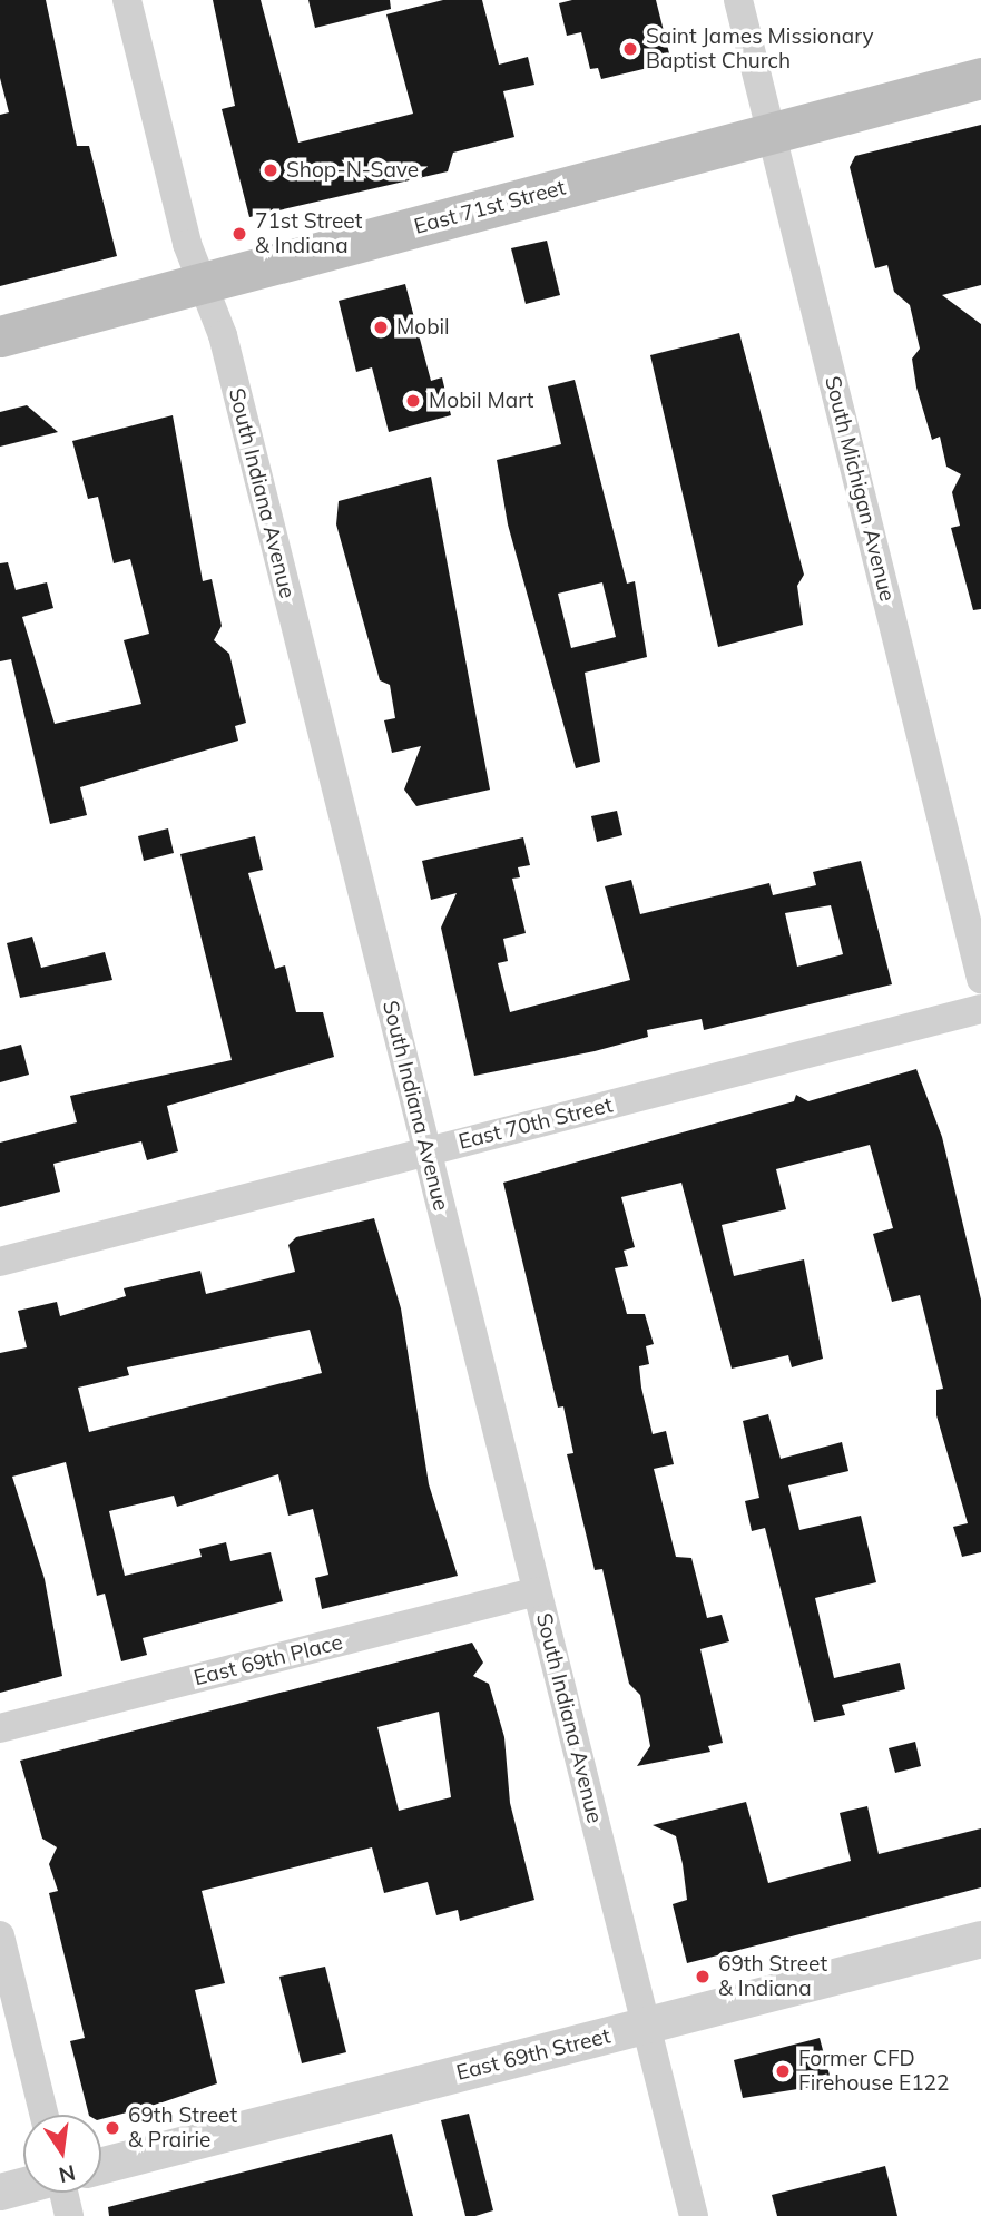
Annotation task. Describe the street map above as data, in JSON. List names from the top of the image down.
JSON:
{
  "streets": {
    "main road": ["East 71st Street"],
    "street": [
      "South Michigan Avenue",
      "South Indiana Avenue",
      "East 70th Street",
      "East 69th Place",
      "East 69th Street"
    ]
  },
  "crossings": [
    ["East 71st Street", "South Michigan Avenue"],
    ["East 71st Street", "South Indiana Avenue"],
    ["South Indiana Avenue", "East 70th Street"],
    ["South Indiana Avenue", "East 69th Place"],
    ["South Indiana Avenue", "East 69th Street"]
  ],
  "places": [
    "Saint James Missionary Baptist Church",
    "Shop-N-Save",
    "71st Street & Indiana",
    "Mobil",
    "Mobil Mart",
    "69th Street & Indiana",
    "Former CFD Firehouse E122",
    "69th Street & Prairie"
  ],
  "north": "bottom"
}
